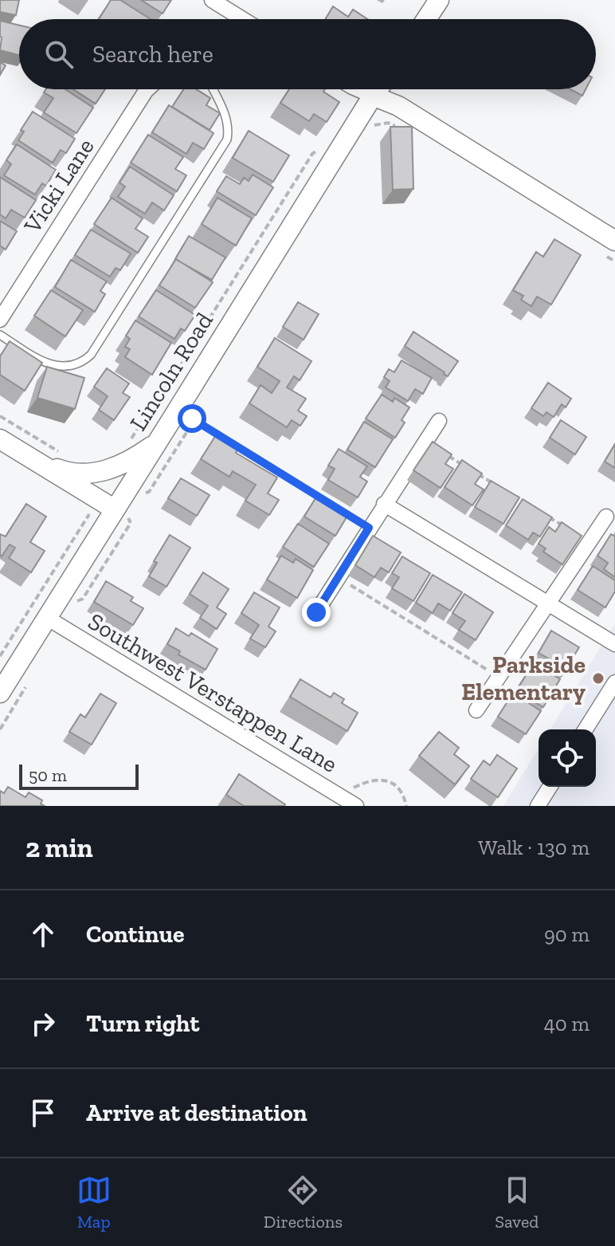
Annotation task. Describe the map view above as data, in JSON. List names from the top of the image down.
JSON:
{
  "streets": {
    "street": ["Vicki Lane", "Lincoln Road", "Southwest Verstappen Lane"]
  },
  "crossings": [
    ["Lincoln Road", "Southwest Verstappen Lane"]
  ],
  "places": ["Parkside Elementary"],
  "scale_bar": "50 m",
  "page": {
    "search": "Search here",
    "scale": "50 m",
    "heading": ["2 min", "Walk · 130 m"],
    "list": [
      ["Continue", "90 m"],
      ["Turn right", "40 m"],
      "Arrive at destination"
    ],
    "nav": ["Map", "Directions", "Saved"]
  }
}
